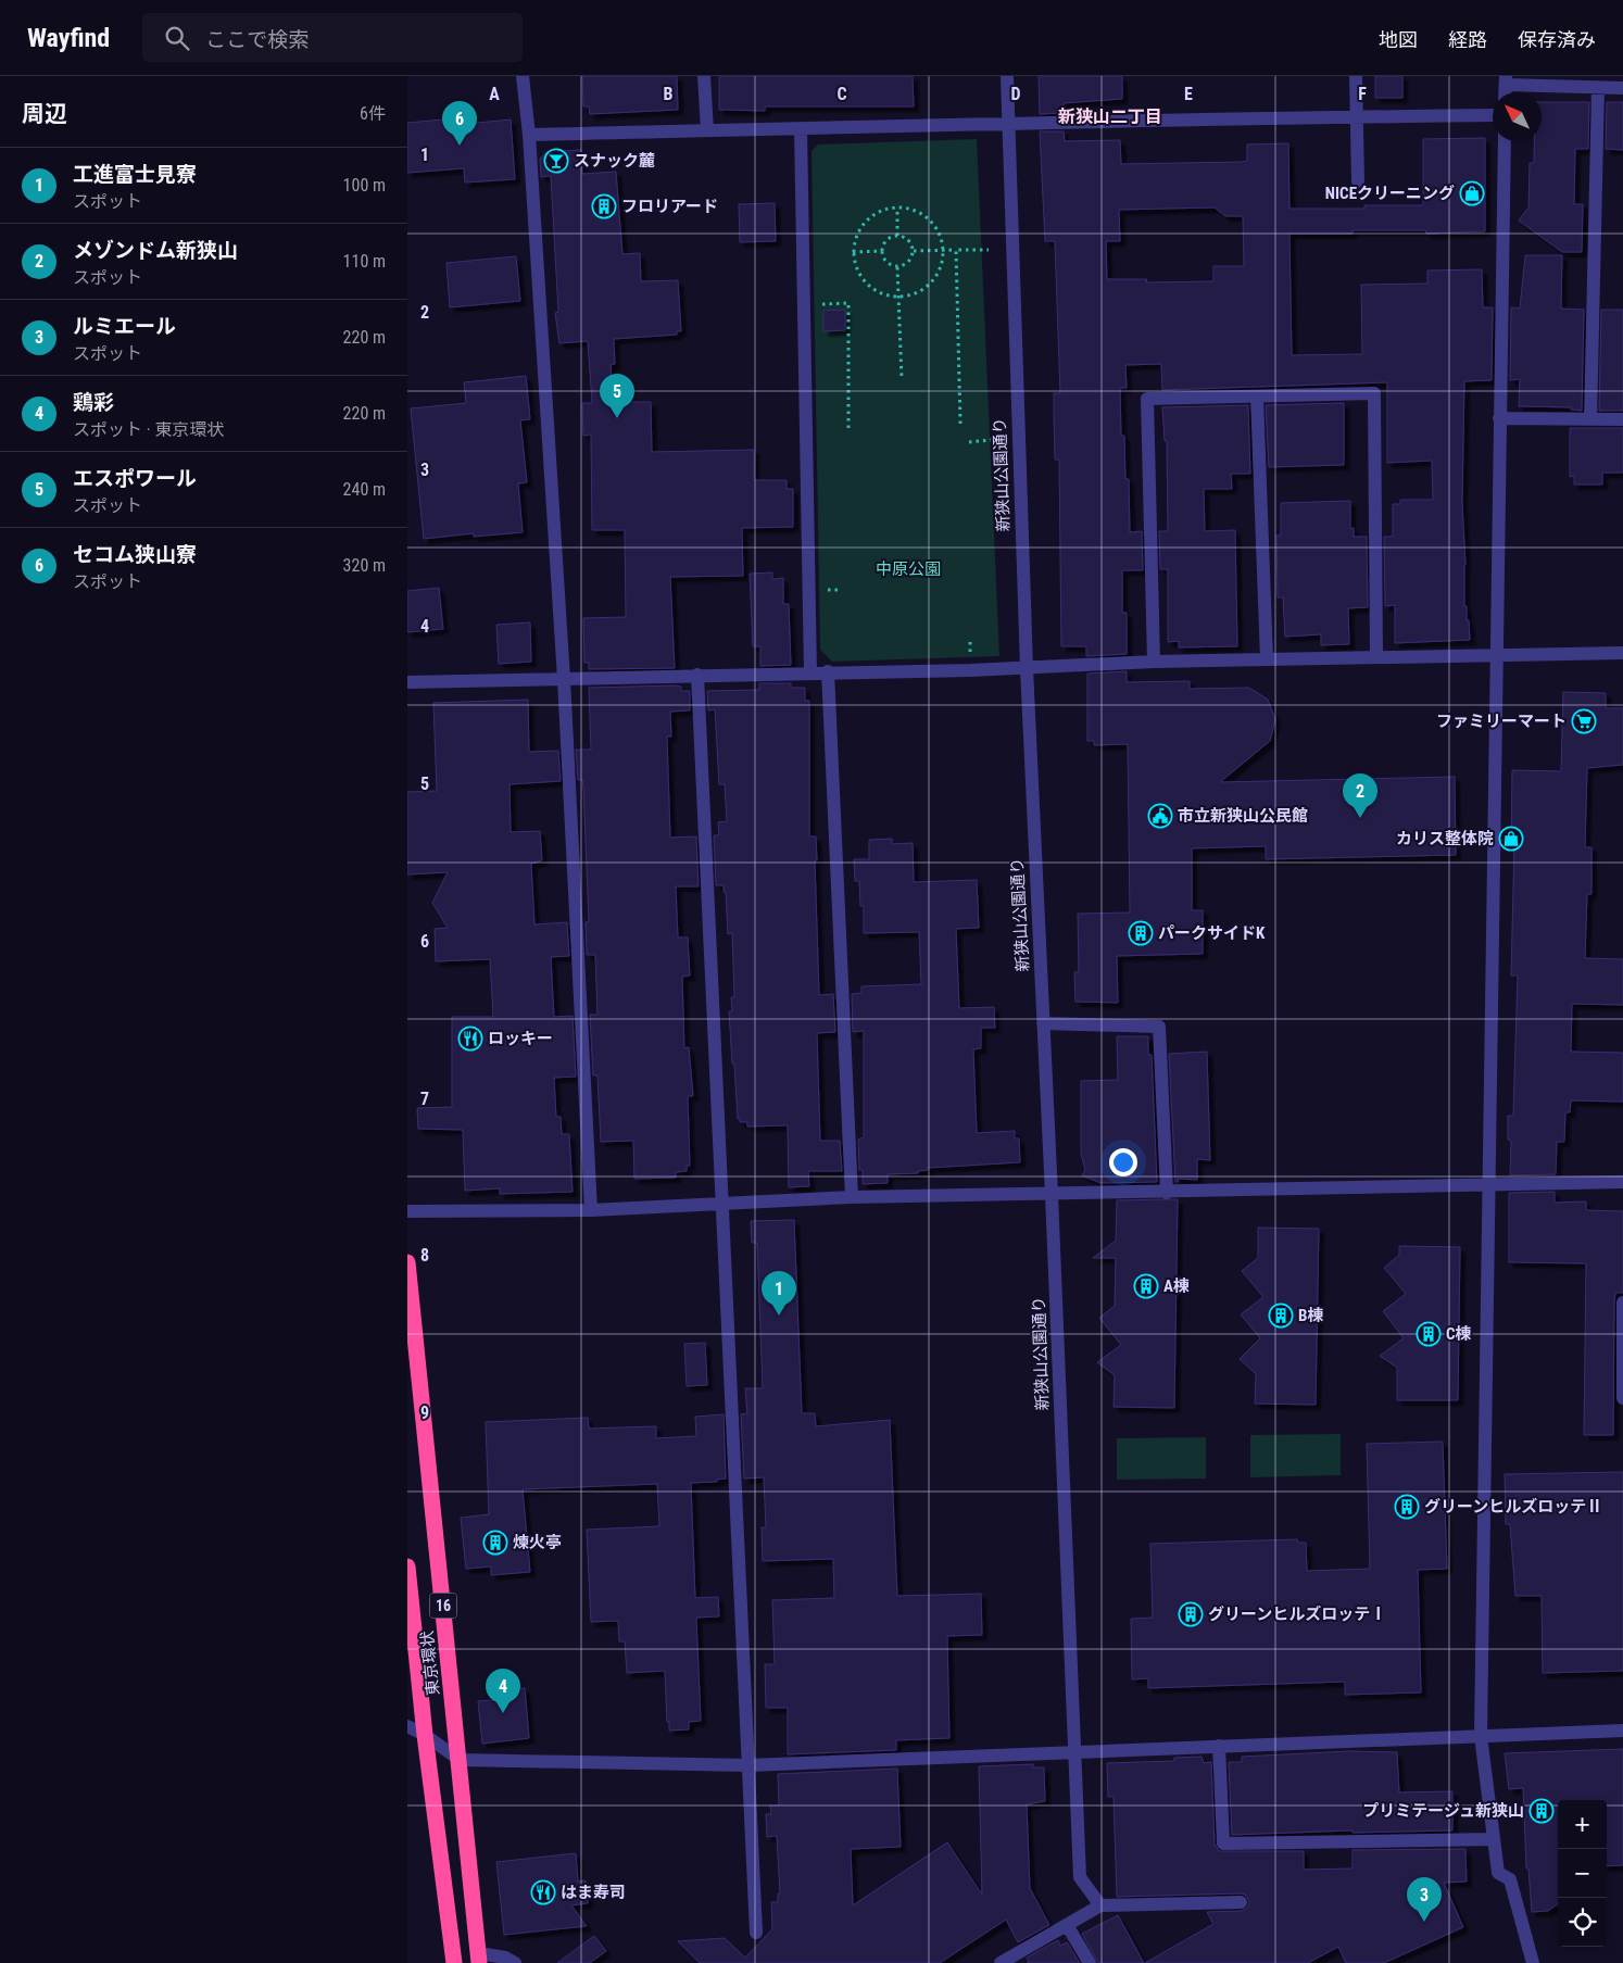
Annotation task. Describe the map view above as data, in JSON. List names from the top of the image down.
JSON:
{
  "streets": {
    "highway": ["16", "東京環状"],
    "street": ["新狭山公園通り"]
  },
  "districts": ["新狭山二丁目"],
  "parks": ["中原公園"],
  "places": {
    "bar": ["スナック麓"],
    "shop": ["NICEクリーニング", "カリス整体院"],
    "building": [
      "フロリアード",
      "パークサイドK",
      "A棟",
      "B棟",
      "C棟",
      "グリーンヒルズロッテⅡ",
      "煉火亭",
      "グリーンヒルズロッテⅠ",
      "プリミテージュ新狭山"
    ],
    "supermarket": ["ファミリーマート"],
    "public building": ["市立新狭山公民館"],
    "restaurant": ["ロッキー", "はま寿司"]
  },
  "north": "top left",
  "page": {
    "header": "Wayfind",
    "search": "ここで検索",
    "nav": ["地図", "経路", "保存済み"],
    "heading": ["周辺", "6件"],
    "pins": [
      "6",
      "5",
      "2",
      "1",
      "4",
      "3"
    ],
    "list": [
      {
        "mark": "1",
        "name": "工進富士見寮",
        "note": "スポット",
        "value": "100 m"
      },
      {
        "mark": "2",
        "name": "メゾンドム新狭山",
        "note": "スポット",
        "value": "110 m"
      },
      {
        "mark": "3",
        "name": "ルミエール",
        "note": "スポット",
        "value": "220 m"
      },
      {
        "mark": "4",
        "name": "鶏彩",
        "note": "スポット · 東京環状",
        "value": "220 m"
      },
      {
        "mark": "5",
        "name": "エスポワール",
        "note": "スポット",
        "value": "240 m"
      },
      {
        "mark": "6",
        "name": "セコム狭山寮",
        "note": "スポット",
        "value": "320 m"
      }
    ],
    "map_buttons": ["+", "−"]
  },
  "grid": {
    "columns": [
      "A",
      "B",
      "C",
      "D",
      "E",
      "F"
    ],
    "rows": [
      "1",
      "2",
      "3",
      "4",
      "5",
      "6",
      "7",
      "8",
      "9"
    ]
  }
}
